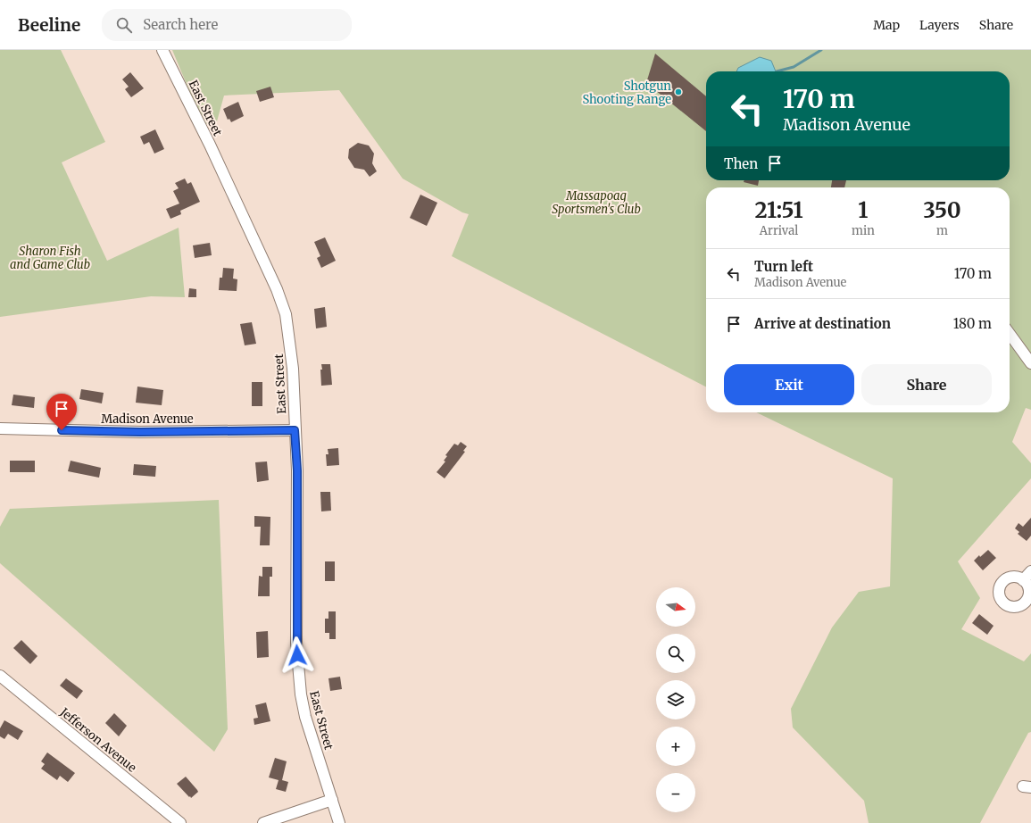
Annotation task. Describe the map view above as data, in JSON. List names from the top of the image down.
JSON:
{
  "streets": {
    "street": ["East Street", "Madison Avenue", "Jefferson Avenue"]
  },
  "crossings": [
    ["East Street", "Madison Avenue"]
  ],
  "parks": ["Massapoag Sportsmen's Club", "Sharon Fish and Game Club"],
  "places": ["Shotgun Shooting Range"],
  "north": "right",
  "page": {
    "header": "Beeline",
    "search": "Search here",
    "nav": ["Map", "Layers", "Share"],
    "turn": ["170 m", "Madison Avenue"],
    "then": "Then",
    "eta": [
      "21:51",
      "Arrival",
      "1",
      "min",
      "350",
      "m"
    ],
    "list": [
      {
        "name": "Turn left",
        "note": "Madison Avenue",
        "value": "170 m"
      },
      {
        "name": "Arrive at destination",
        "value": "180 m"
      }
    ],
    "buttons": ["Exit", "Share"],
    "map_buttons": ["+", "−"]
  }
}
